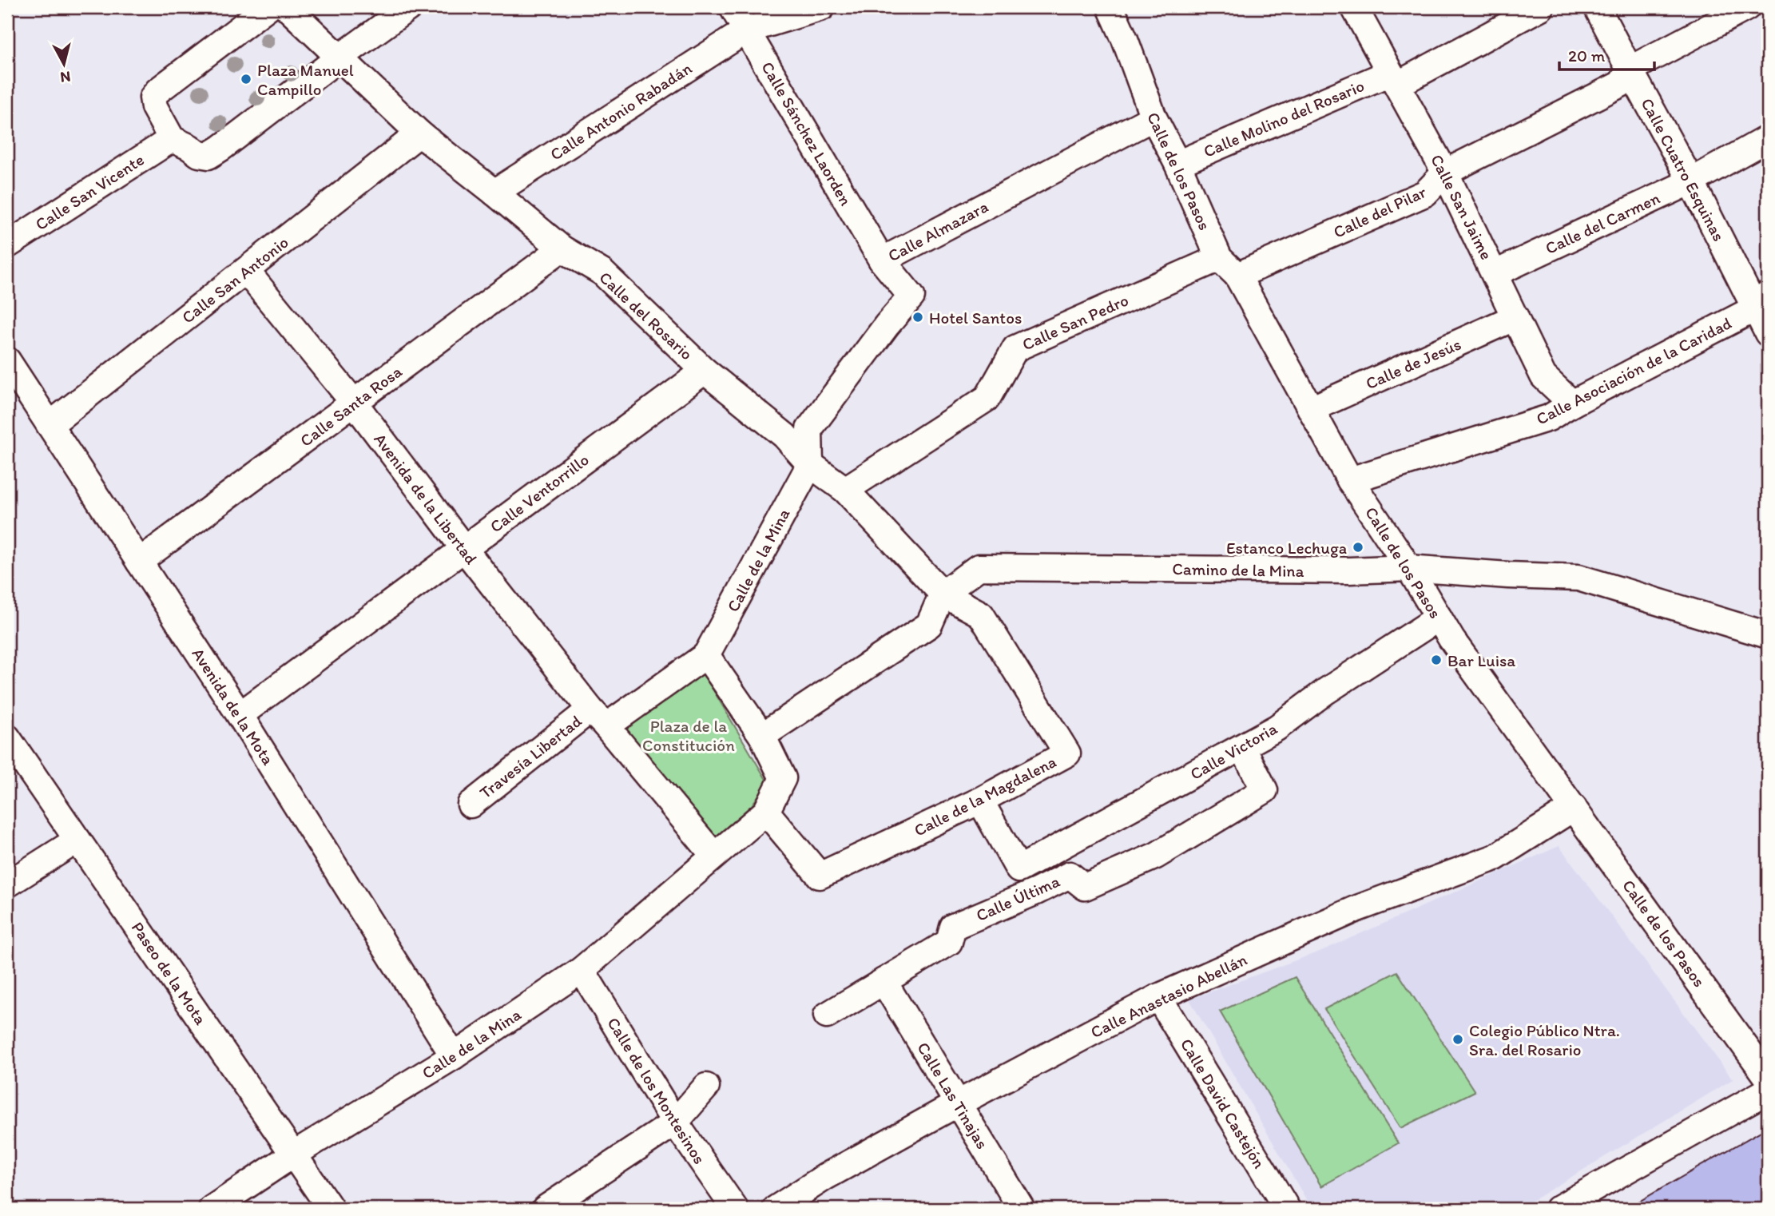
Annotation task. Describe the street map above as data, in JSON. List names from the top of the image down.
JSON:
{
  "streets": {
    "street": [
      "Calle Antonio Rabadán",
      "Calle Molino del Rosario",
      "Calle Sánchez Laorden",
      "Calle Cuatro Esquinas",
      "Calle de los Pasos",
      "Calle San Vicente",
      "Calle San Jaime",
      "Calle del Pilar",
      "Calle del Carmen",
      "Calle Almazara",
      "Calle San Antonio",
      "Calle del Rosario",
      "Calle San Pedro",
      "Calle de Jesús",
      "Calle Asociación de la Caridad",
      "Calle Santa Rosa",
      "Calle Ventorrillo",
      "Avenida de la Libertad",
      "Calle de la Mina",
      "Camino de la Mina",
      "Avenida de la Mota",
      "Calle Victoria",
      "Travesía Libertad",
      "Calle de la Magdalena",
      "Calle Última",
      "Paseo de la Mota",
      "Calle Anastasio Abellán",
      "Calle de los Montesinos",
      "Calle Las Tinajas",
      "Calle David Castejón"
    ]
  },
  "crossings": [
    ["Calle Antonio Rabadán", "Calle Sánchez Laorden"],
    ["Calle Antonio Rabadán", "Calle del Rosario"],
    ["Calle Molino del Rosario", "Calle de los Pasos"],
    ["Calle Molino del Rosario", "Calle San Jaime"],
    ["Calle Sánchez Laorden", "Calle Almazara"],
    ["Calle Cuatro Esquinas", "Calle del Pilar"],
    ["Calle Cuatro Esquinas", "Calle del Carmen"],
    ["Calle Cuatro Esquinas", "Calle Asociación de la Caridad"],
    ["Calle de los Pasos", "Calle del Pilar"],
    ["Calle de los Pasos", "Calle Almazara"],
    ["Calle de los Pasos", "Calle San Pedro"],
    ["Calle de los Pasos", "Calle de Jesús"],
    ["Calle de los Pasos", "Calle Asociación de la Caridad"],
    ["Calle de los Pasos", "Camino de la Mina"],
    ["Calle de los Pasos", "Calle Victoria"],
    ["Calle de los Pasos", "Calle Anastasio Abellán"],
    ["Calle San Jaime", "Calle del Pilar"],
    ["Calle San Jaime", "Calle del Carmen"],
    ["Calle San Jaime", "Calle de Jesús"],
    ["Calle San Jaime", "Calle Asociación de la Caridad"],
    ["Calle del Pilar", "Calle San Pedro"],
    ["Calle Almazara", "Calle del Rosario"],
    ["Calle Almazara", "Calle de la Mina"],
    ["Calle San Antonio", "Calle del Rosario"],
    ["Calle San Antonio", "Avenida de la Libertad"],
    ["Calle San Antonio", "Avenida de la Mota"],
    ["Calle del Rosario", "Calle San Pedro"],
    ["Calle del Rosario", "Calle Santa Rosa"],
    ["Calle del Rosario", "Calle Ventorrillo"],
    ["Calle del Rosario", "Calle de la Mina"],
    ["Calle del Rosario", "Camino de la Mina"],
    ["Calle del Rosario", "Calle de la Magdalena"],
    ["Calle Santa Rosa", "Avenida de la Libertad"],
    ["Calle Santa Rosa", "Avenida de la Mota"],
    ["Calle Ventorrillo", "Avenida de la Libertad"],
    ["Calle Ventorrillo", "Avenida de la Mota"],
    ["Avenida de la Libertad", "Travesía Libertad"],
    ["Calle de la Mina", "Avenida de la Mota"],
    ["Calle de la Mina", "Paseo de la Mota"],
    ["Calle de la Mina", "Calle de los Montesinos"],
    ["Camino de la Mina", "Calle de la Magdalena"],
    ["Calle Victoria", "Calle Última"],
    ["Calle Última", "Calle Las Tinajas"],
    ["Calle Anastasio Abellán", "Calle Las Tinajas"],
    ["Calle Anastasio Abellán", "Calle David Castejón"]
  ],
  "parks": ["Plaza de la Constitución"],
  "places": [
    "Plaza Manuel Campillo",
    "Hotel Santos",
    "Estanco Lechuga",
    "Bar Luisa",
    "Colegio Público Ntra. Sra. del Rosario"
  ],
  "scale_bar": "20 m",
  "north": "bottom"
}
